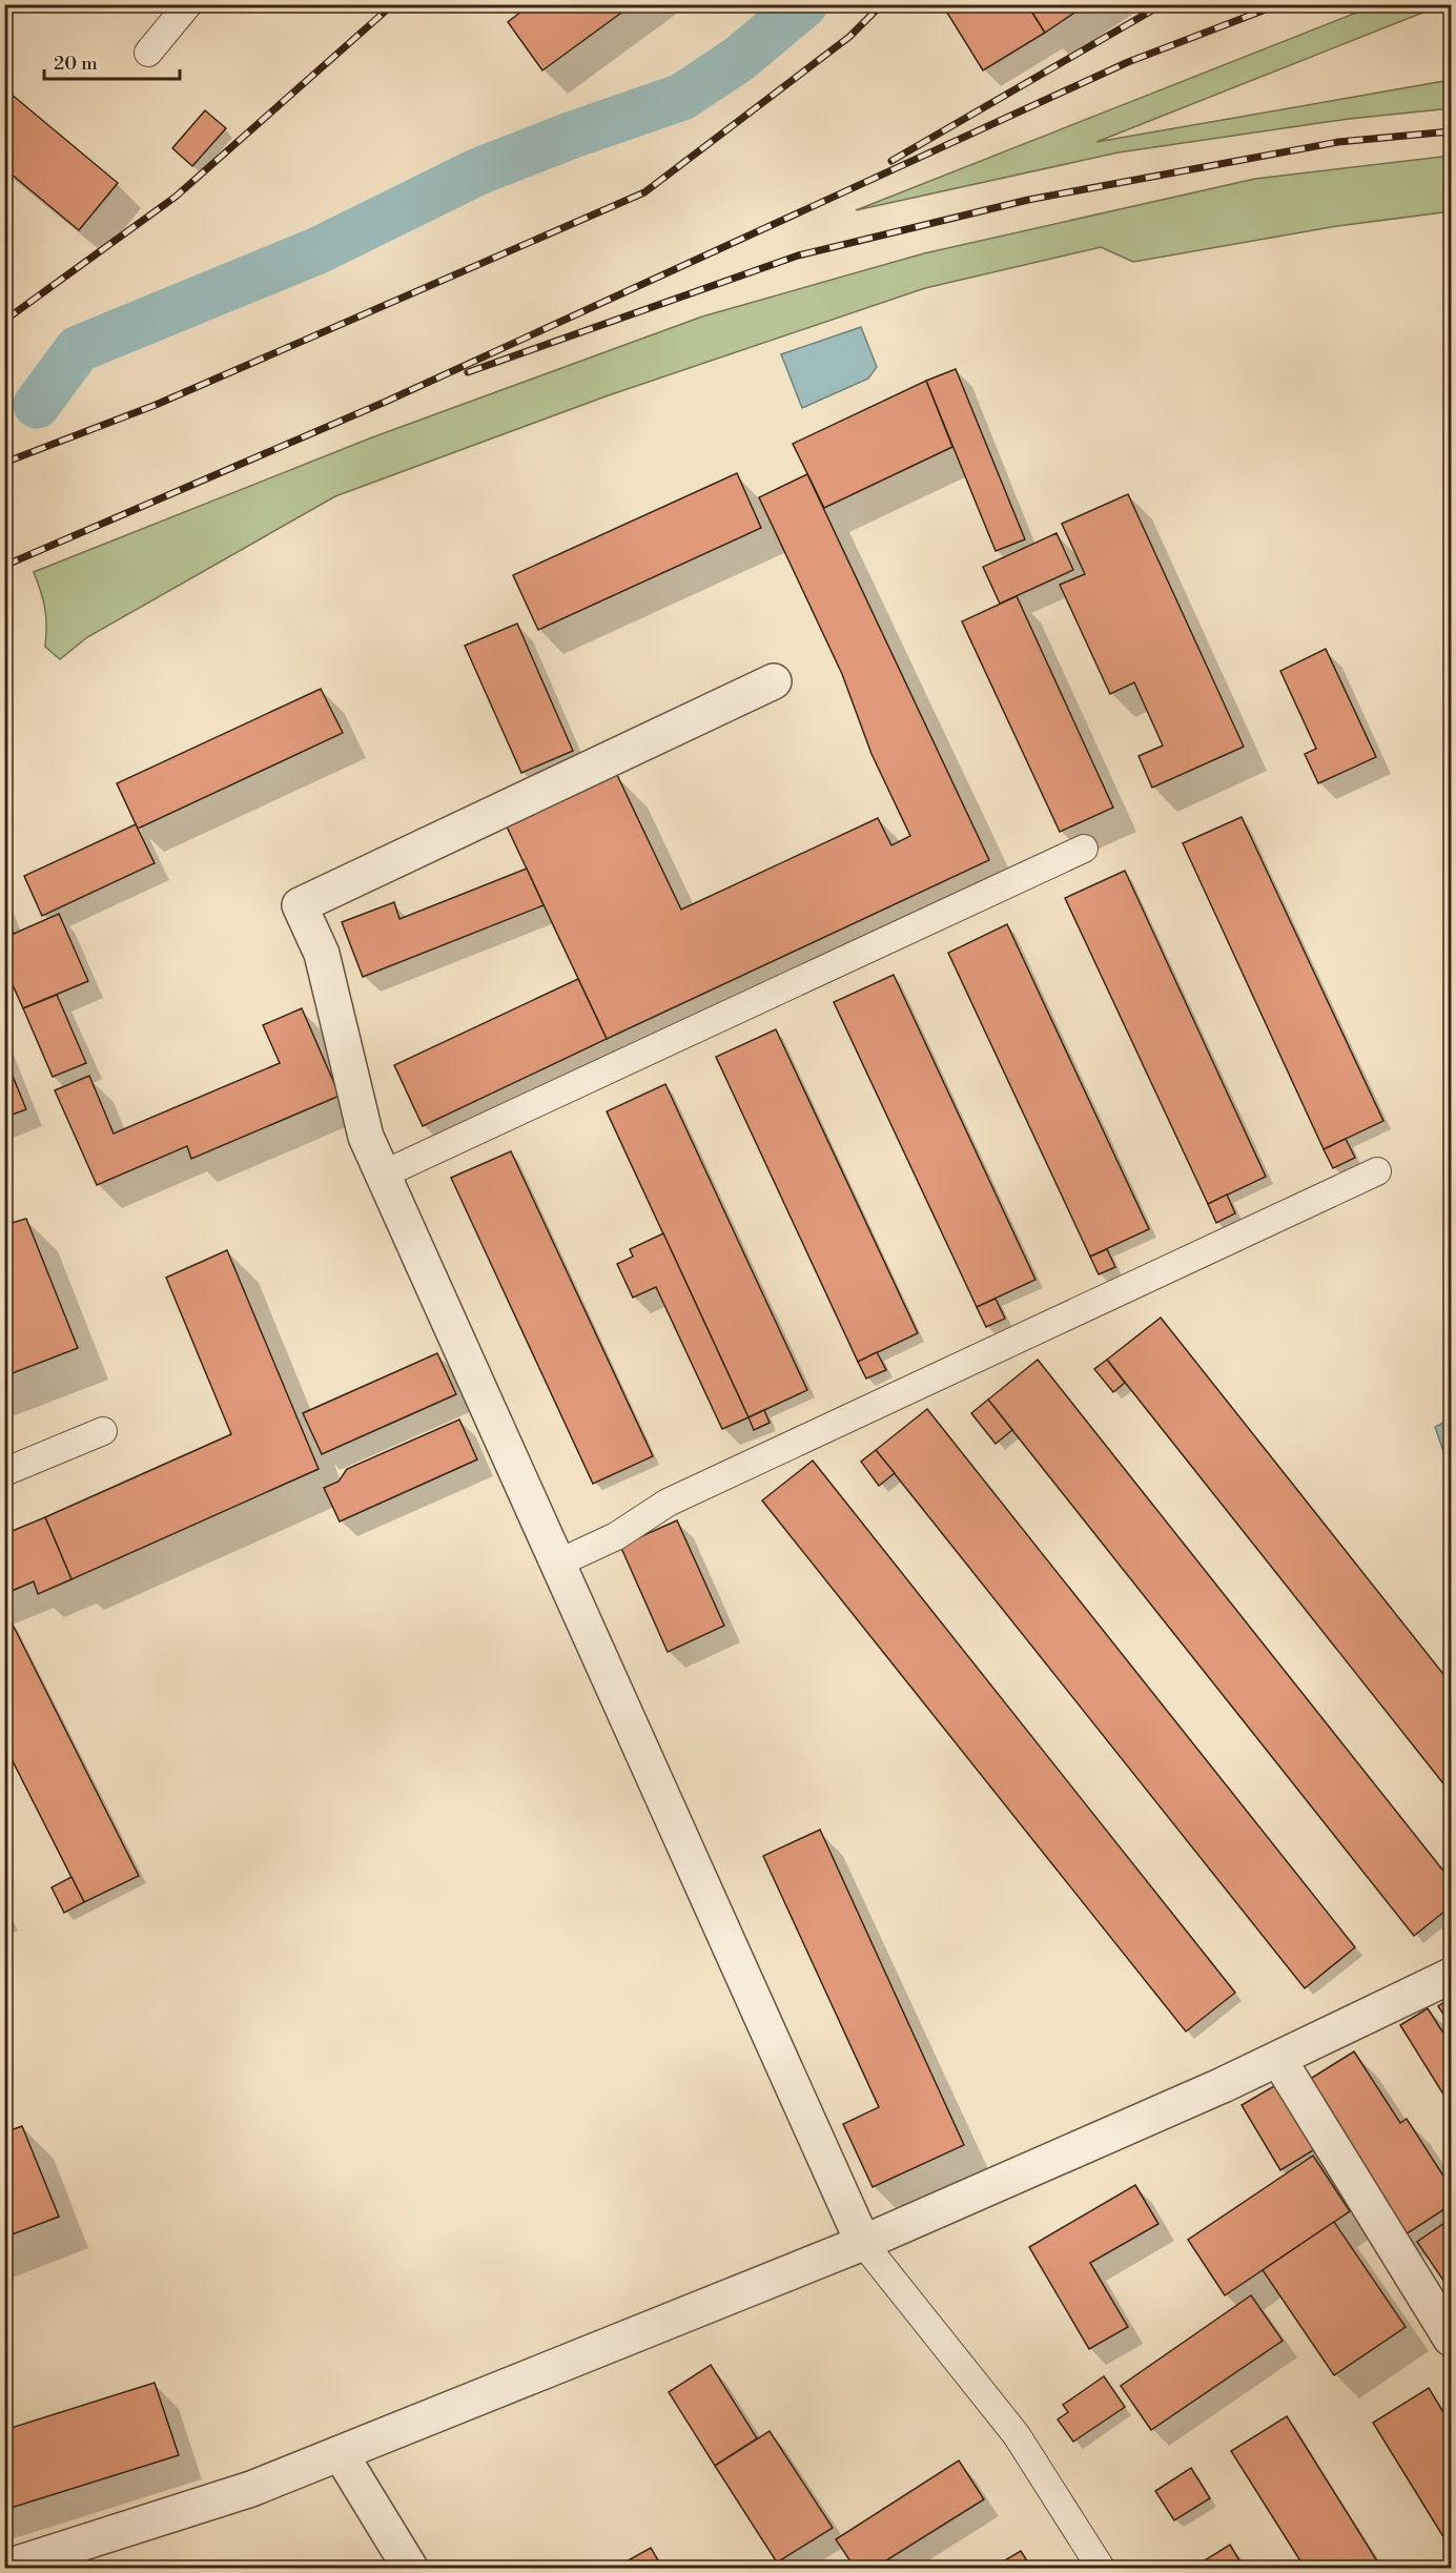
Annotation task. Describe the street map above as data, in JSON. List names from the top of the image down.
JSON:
{
  "scale_bar": "20 m"
}
